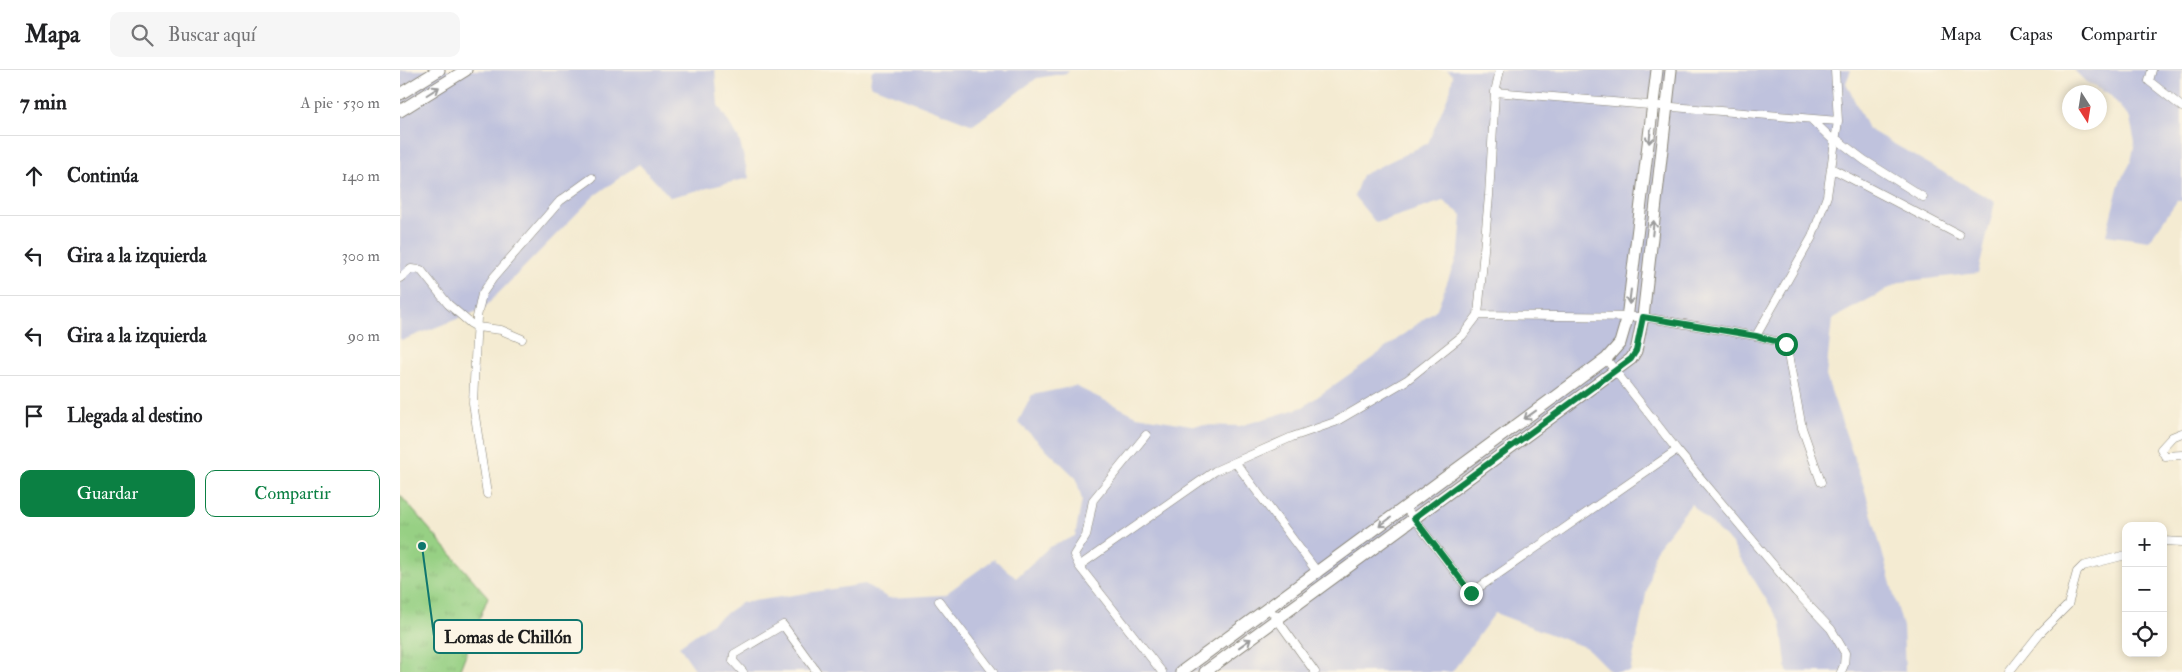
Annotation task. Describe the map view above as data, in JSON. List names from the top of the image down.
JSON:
{
  "places": ["Lomas de Chillón"],
  "north": "bottom",
  "page": {
    "header": "Mapa",
    "search": "Buscar aquí",
    "nav": ["Mapa", "Capas", "Compartir"],
    "heading": ["7 min", "A pie · 530 m"],
    "list": [
      ["Continúa", "140 m"],
      ["Gira a la izquierda", "300 m"],
      ["Gira a la izquierda", "90 m"],
      "Llegada al destino"
    ],
    "buttons": ["Guardar", "Compartir"],
    "map_buttons": ["+", "−"]
  }
}
